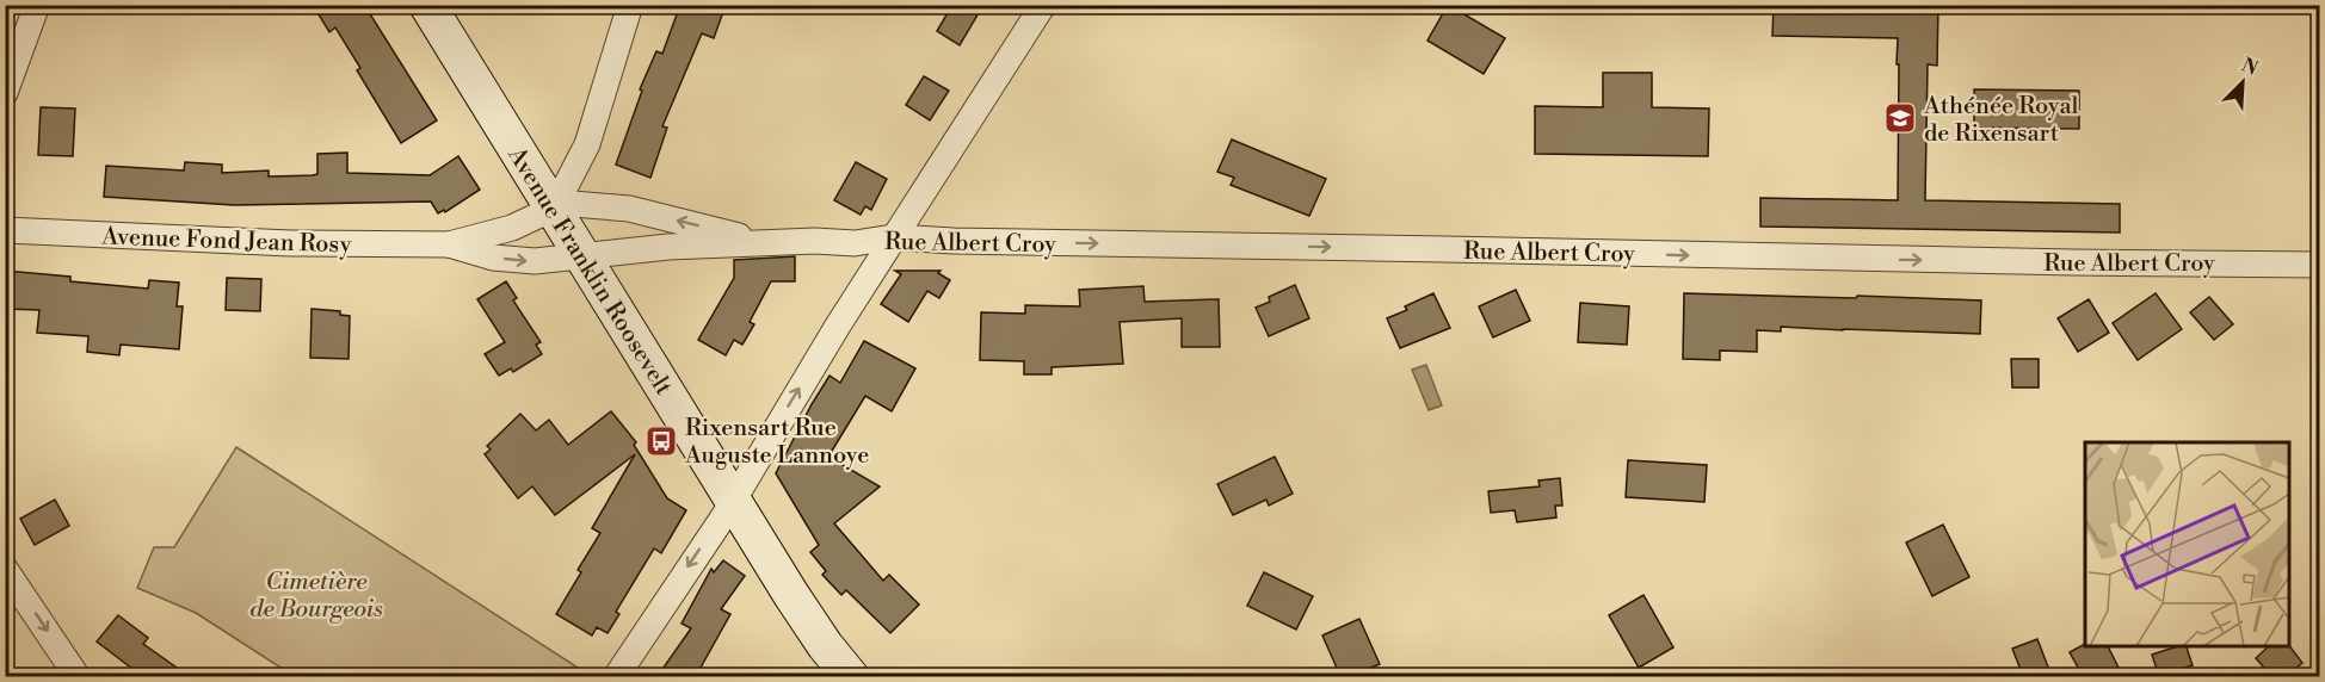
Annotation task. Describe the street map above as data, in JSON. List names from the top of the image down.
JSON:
{
  "streets": {
    "main road": ["Avenue Franklin Roosevelt"],
    "street": ["Avenue Fond Jean Rosy", "Rue Albert Croy"]
  },
  "crossings": [
    ["Avenue Fond Jean Rosy", "Rue Albert Croy"],
    ["Avenue Fond Jean Rosy", "Avenue Franklin Roosevelt"],
    ["Rue Albert Croy", "Avenue Franklin Roosevelt"]
  ],
  "parks": ["Cimetière de Bourgeois"],
  "places": {
    "school or university": ["Athénée Royal de Rixensart"],
    "bus stop": ["Rixensart Rue Auguste Lannoye"]
  },
  "north": "top right"
}
